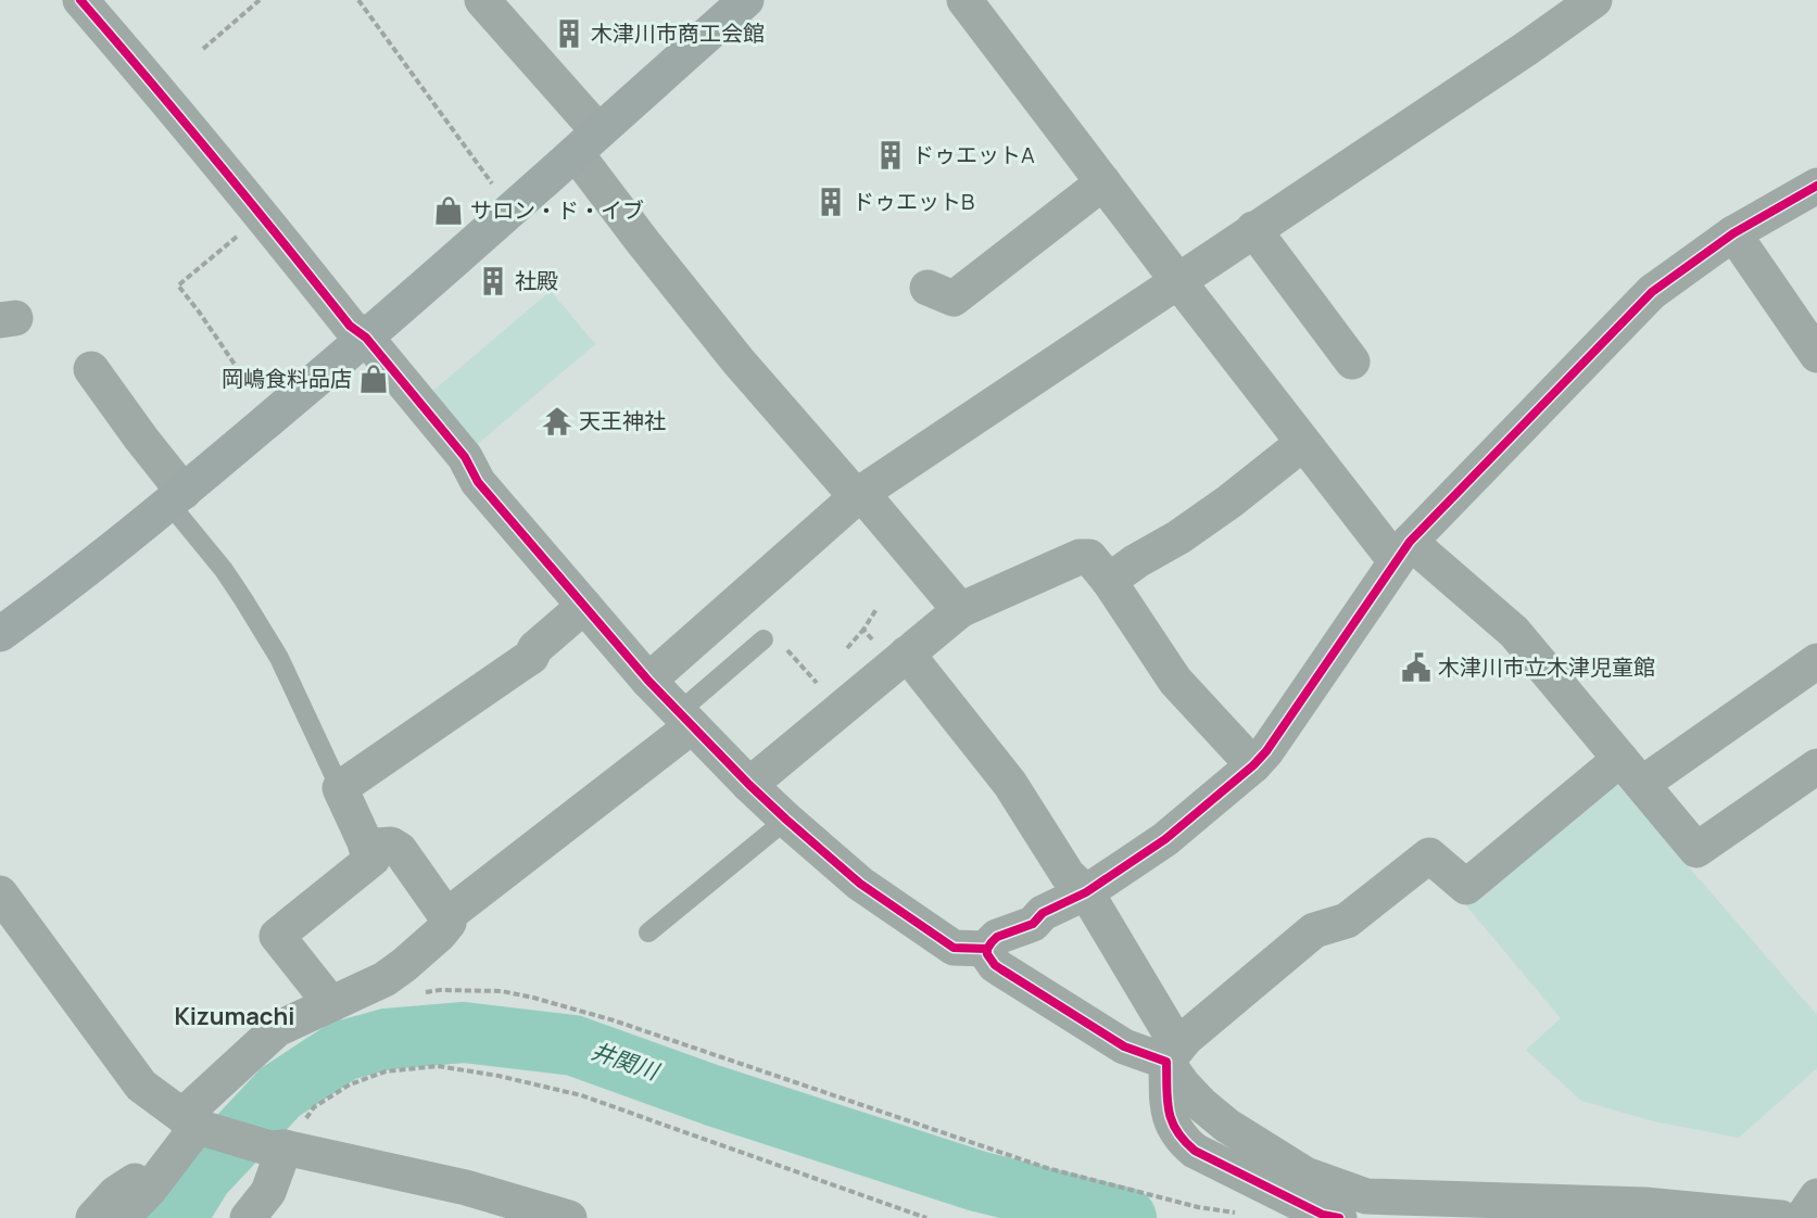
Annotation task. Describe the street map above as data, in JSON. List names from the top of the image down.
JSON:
{
  "districts": ["Kizumachi"],
  "water": ["井関川"],
  "places": {
    "building": [
      "木津川市商工会館",
      "ドゥエットA",
      "ドゥエットB",
      "社殿"
    ],
    "shop": ["サロン・ド・イブ", "岡嶋食料品店"],
    "temple": ["天王神社"],
    "public building": ["木津川市立木津児童館"]
  }
}
